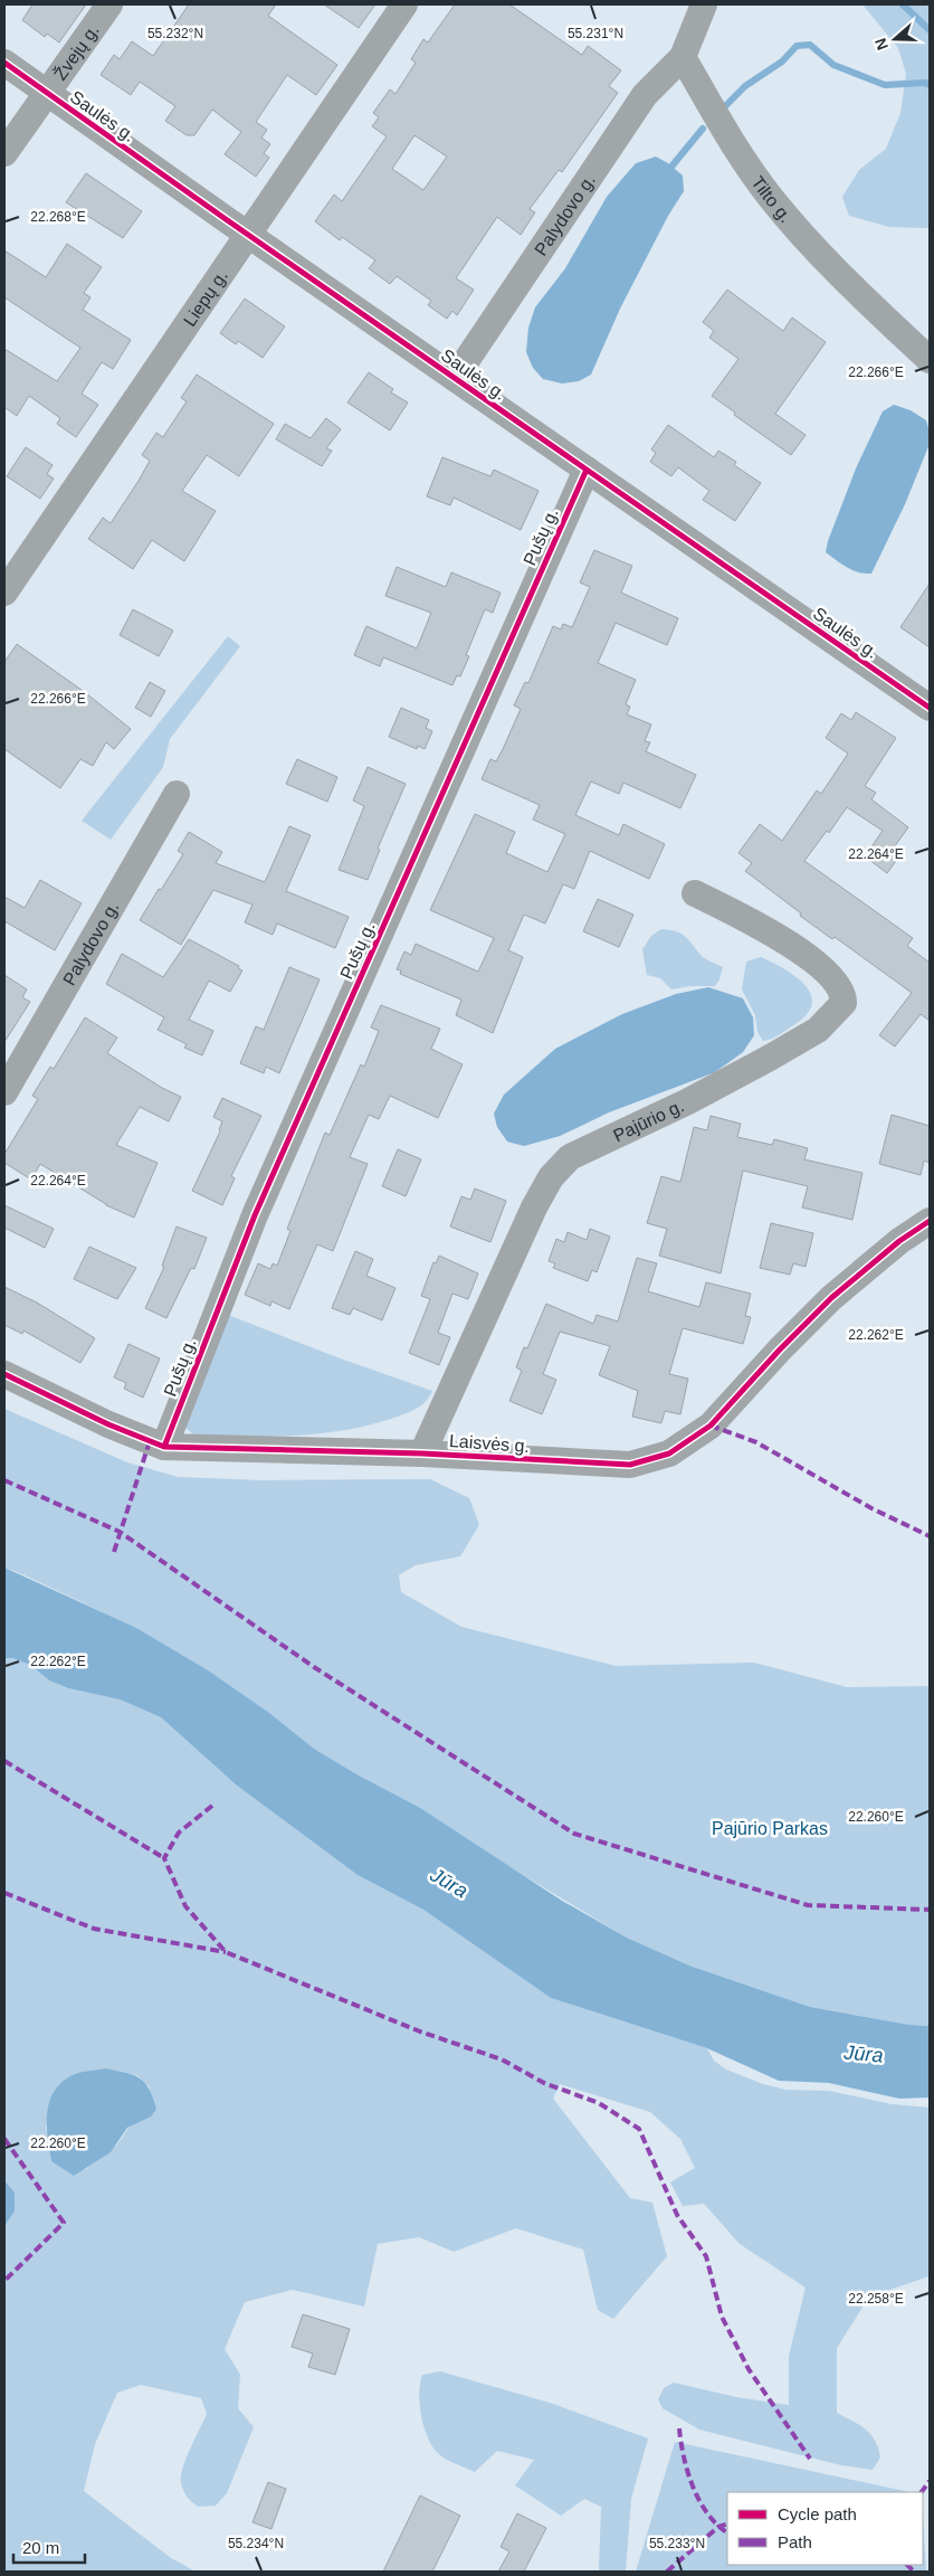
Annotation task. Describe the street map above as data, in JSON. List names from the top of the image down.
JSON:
{
  "streets": {
    "street": [
      "Žvejų g.",
      "Saulės g.",
      "Tilto g.",
      "Palydovo g.",
      "Liepų g.",
      "Pušų g.",
      "Pajūrio g.",
      "Laisvės g."
    ]
  },
  "crossings": [
    ["Žvejų g.", "Saulės g."],
    ["Saulės g.", "Palydovo g."],
    ["Saulės g.", "Liepų g."],
    ["Saulės g.", "Pušų g."],
    ["Tilto g.", "Palydovo g."],
    ["Pušų g.", "Laisvės g."],
    ["Pajūrio g.", "Laisvės g."]
  ],
  "water": ["Jūra"],
  "parks": ["Pajūrio Parkas"],
  "legend": ["Cycle path", "Path"],
  "scale_bar": "20 m",
  "north": "left",
  "coordinates": [
    "55.232°N",
    "55.231°N",
    "22.268°E",
    "22.266°E",
    "22.264°E",
    "22.262°E",
    "22.260°E",
    "22.258°E",
    "55.234°N",
    "55.233°N"
  ]
}
